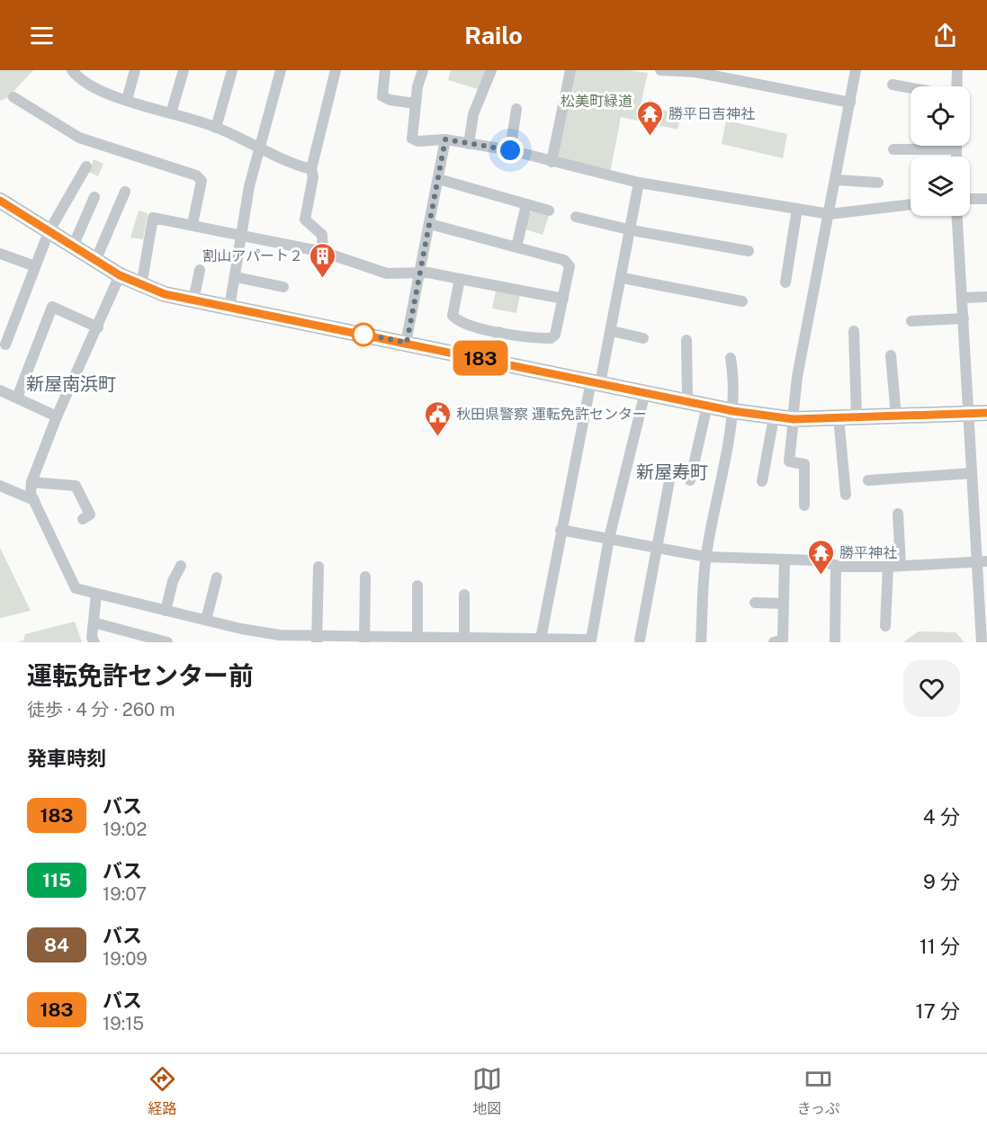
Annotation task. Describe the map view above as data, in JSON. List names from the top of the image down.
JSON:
{
  "districts": ["新屋南浜町", "新屋寿町"],
  "parks": ["松美町緑道"],
  "places": {
    "temple": ["勝平日吉神社", "勝平神社"],
    "building": ["割山アパート２"],
    "public building": ["秋田県警察 運転免許センター"]
  },
  "lines": ["bus line 183"],
  "page": {
    "header": "Railo",
    "on_map": "183",
    "heading": [
      ["運転免許センター前", "徒歩 · 4 分 · 260 m"],
      "発車時刻"
    ],
    "list": [
      {
        "mark": "183",
        "name": "バス",
        "note": "19:02",
        "value": "4 分"
      },
      {
        "mark": "115",
        "name": "バス",
        "note": "19:07",
        "value": "9 分"
      },
      {
        "mark": "84",
        "name": "バス",
        "note": "19:09",
        "value": "11 分"
      },
      {
        "mark": "183",
        "name": "バス",
        "note": "19:15",
        "value": "17 分"
      }
    ],
    "tabs": ["経路", "地図", "きっぷ"]
  }
}
